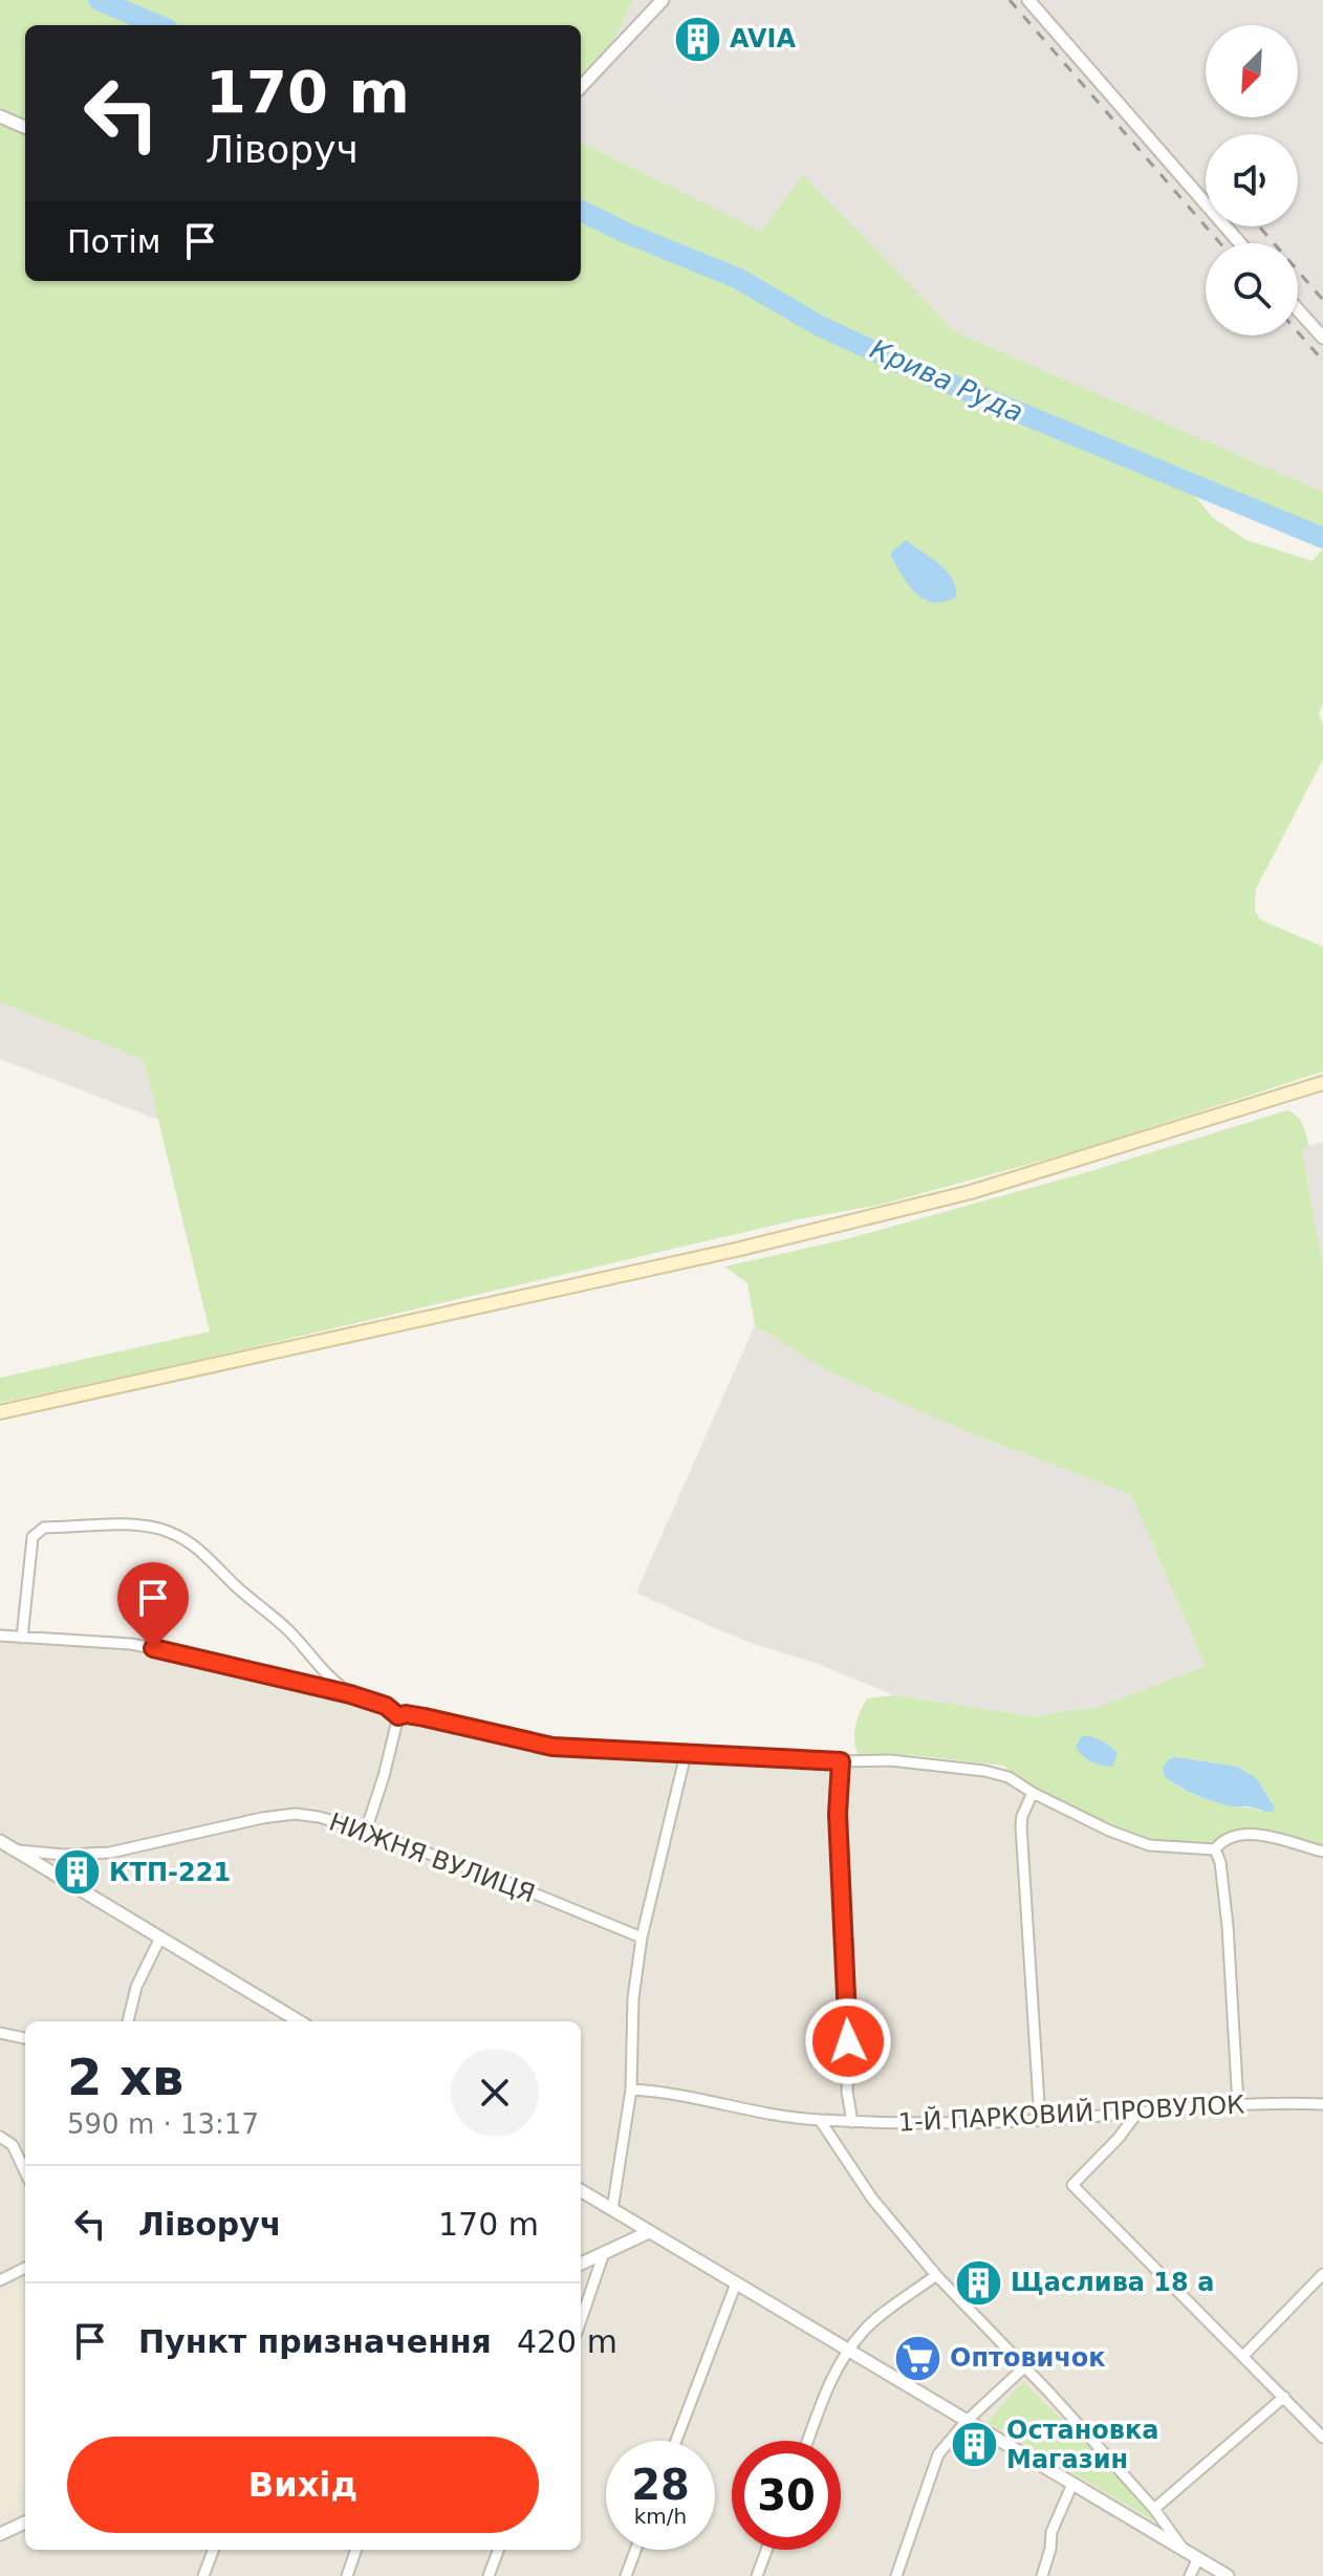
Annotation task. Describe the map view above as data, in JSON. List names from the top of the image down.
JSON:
{
  "streets": {
    "street": ["НИЖНЯ ВУЛИЦЯ", "1-Й ПАРКОВИЙ ПРОВУЛОК"]
  },
  "water": ["Крива Руда"],
  "places": {
    "building": [
      "AVIA",
      "КТП-221",
      "Щаслива 18 а",
      "Остановка Магазин"
    ],
    "supermarket": ["Оптовичок"]
  },
  "north": "bottom left",
  "page": {
    "turn": ["170 m", "Ліворуч"],
    "then": "Потім",
    "heading": ["2 хв", "590 m · 13:17"],
    "list": [
      {
        "name": "Ліворуч",
        "value": "170 m"
      },
      {
        "name": "Пункт призначення",
        "value": "420 m"
      }
    ],
    "buttons": "Вихід",
    "speed": "28 km/h",
    "limit": "30"
  }
}
